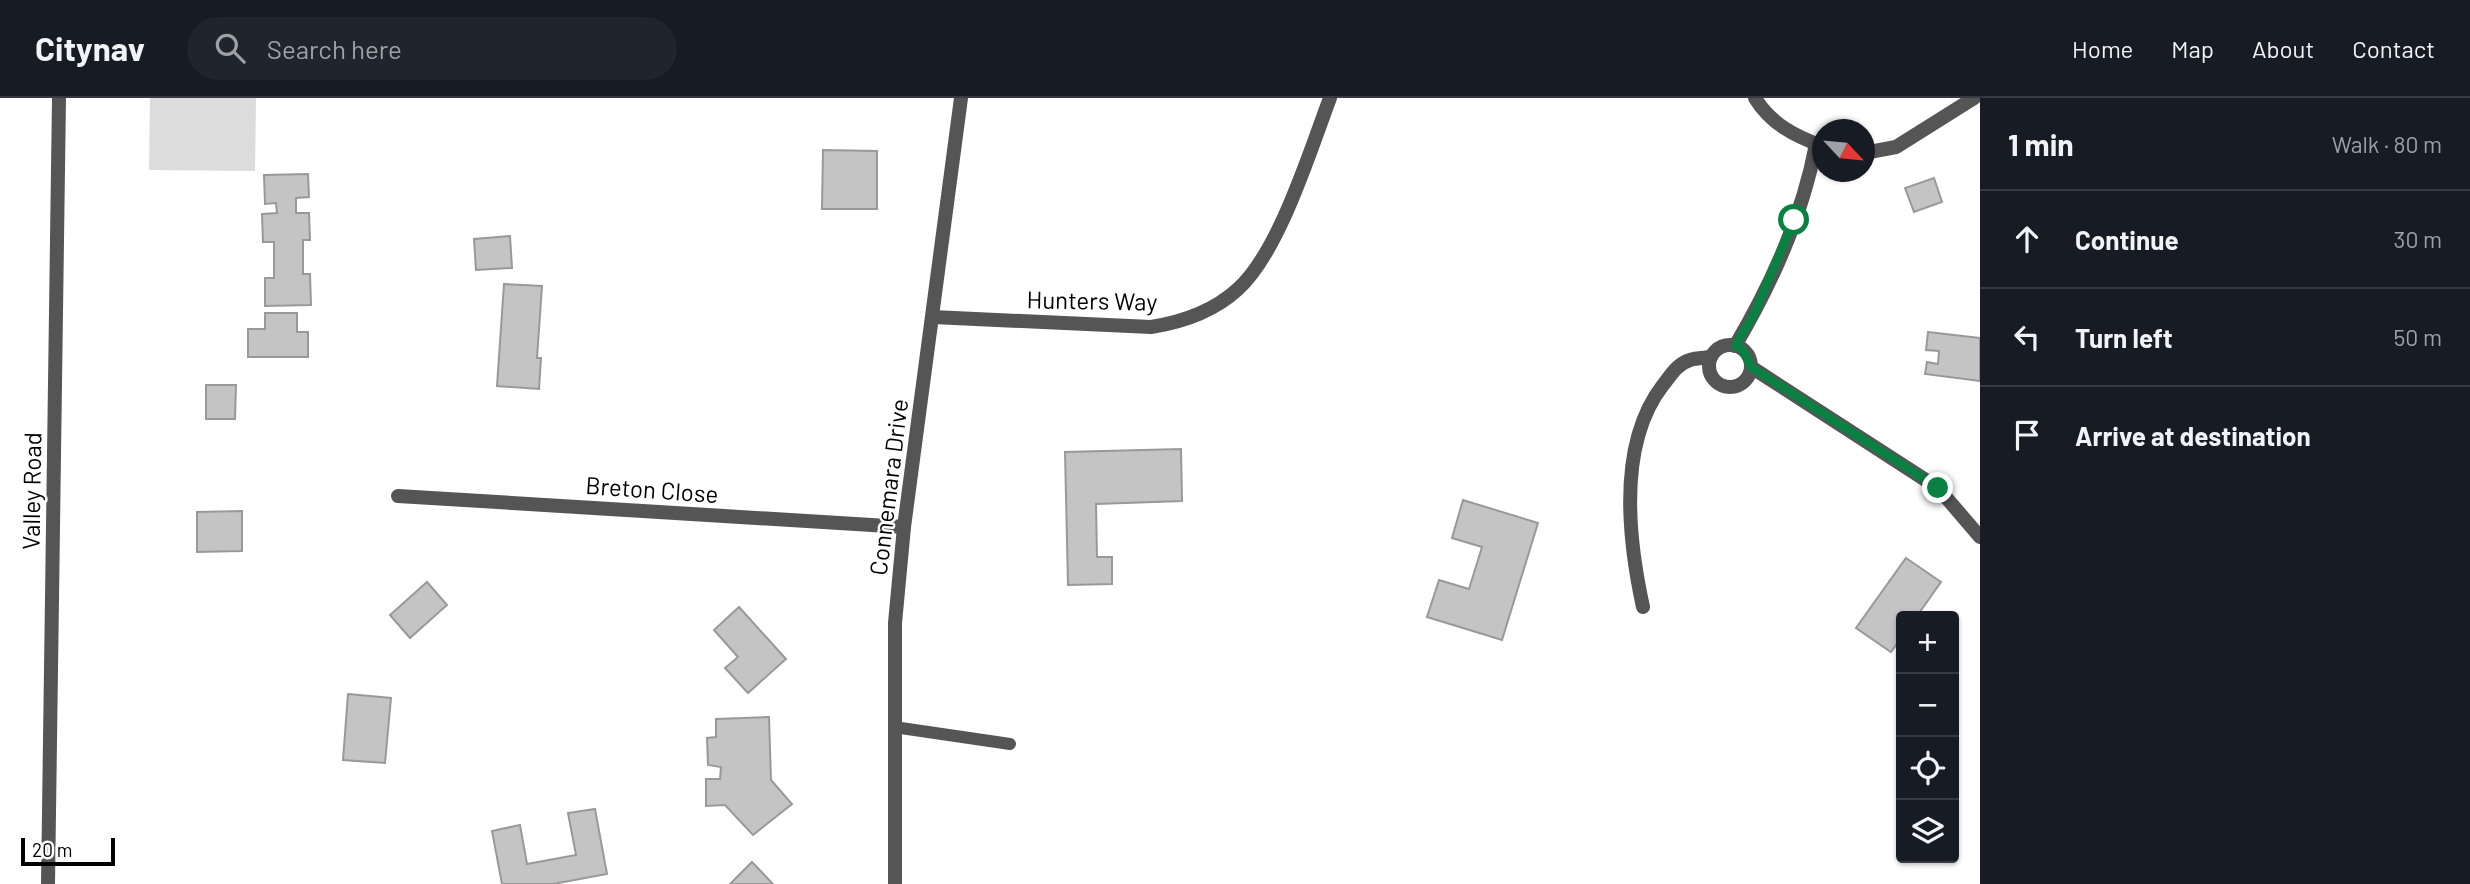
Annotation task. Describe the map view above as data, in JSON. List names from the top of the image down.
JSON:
{
  "streets": {
    "street": [
      "Hunters Way",
      "Connemara Drive",
      "Breton Close",
      "Valley Road"
    ]
  },
  "crossings": [
    ["Hunters Way", "Connemara Drive"],
    ["Connemara Drive", "Breton Close"]
  ],
  "scale_bar": "20 m",
  "north": "bottom right",
  "page": {
    "header": "Citynav",
    "search": "Search here",
    "nav": [
      "Home",
      "Map",
      "About",
      "Contact"
    ],
    "heading": ["1 min", "Walk · 80 m"],
    "list": [
      ["Continue", "30 m"],
      ["Turn left", "50 m"],
      "Arrive at destination"
    ],
    "map_buttons": ["+", "−"],
    "scale": "20 m"
  }
}
